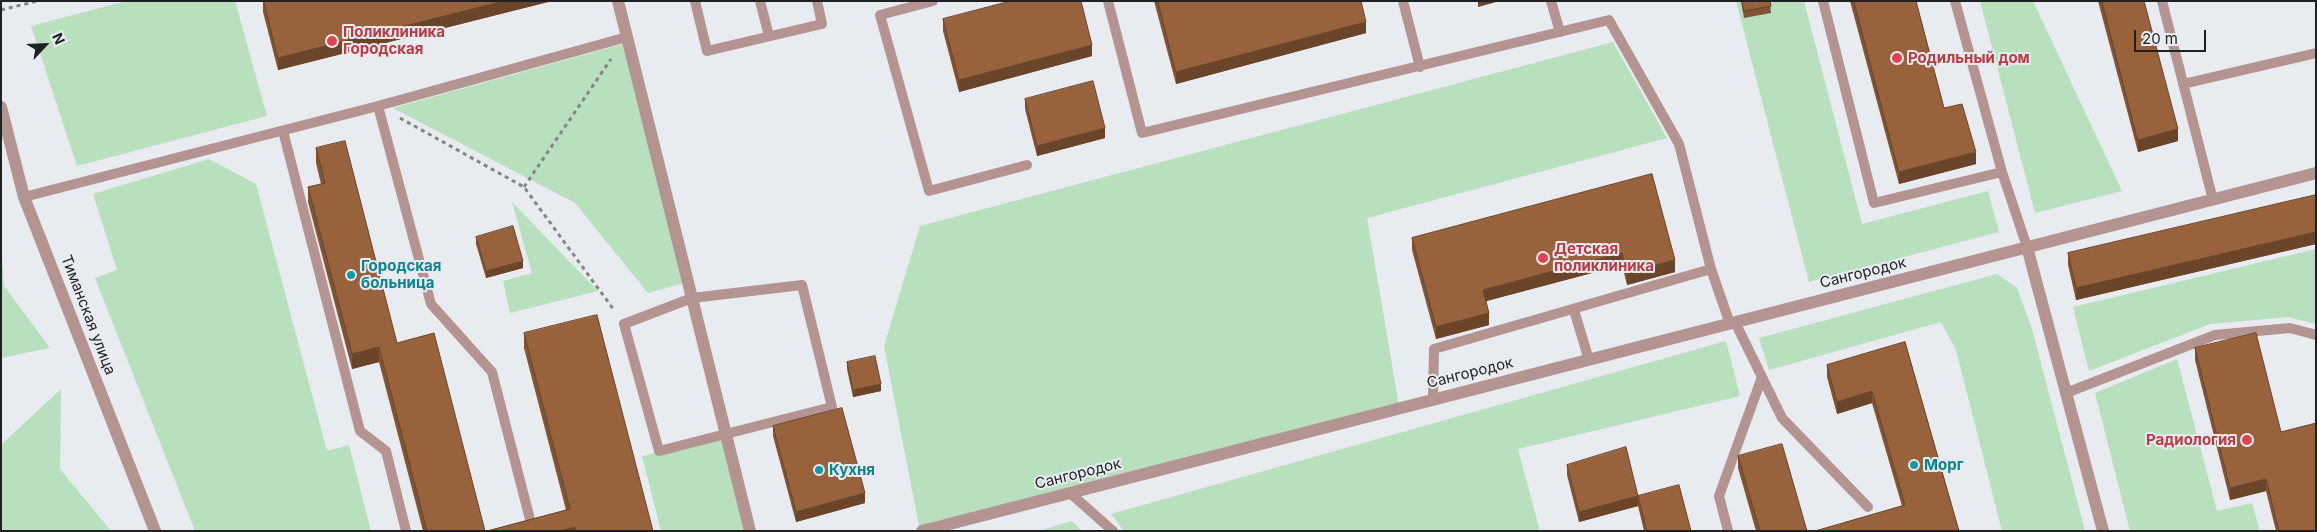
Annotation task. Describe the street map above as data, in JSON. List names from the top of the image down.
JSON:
{
  "streets": {
    "street": ["Сангородок", "Тиманская улица"]
  },
  "places": [
    "Поликлиника Городская",
    "Родильный дом",
    "Детская поликлиника",
    "Городская больница",
    "Радиология",
    "Морг",
    "Кухня"
  ],
  "scale_bar": "20 m",
  "north": "top right"
}
